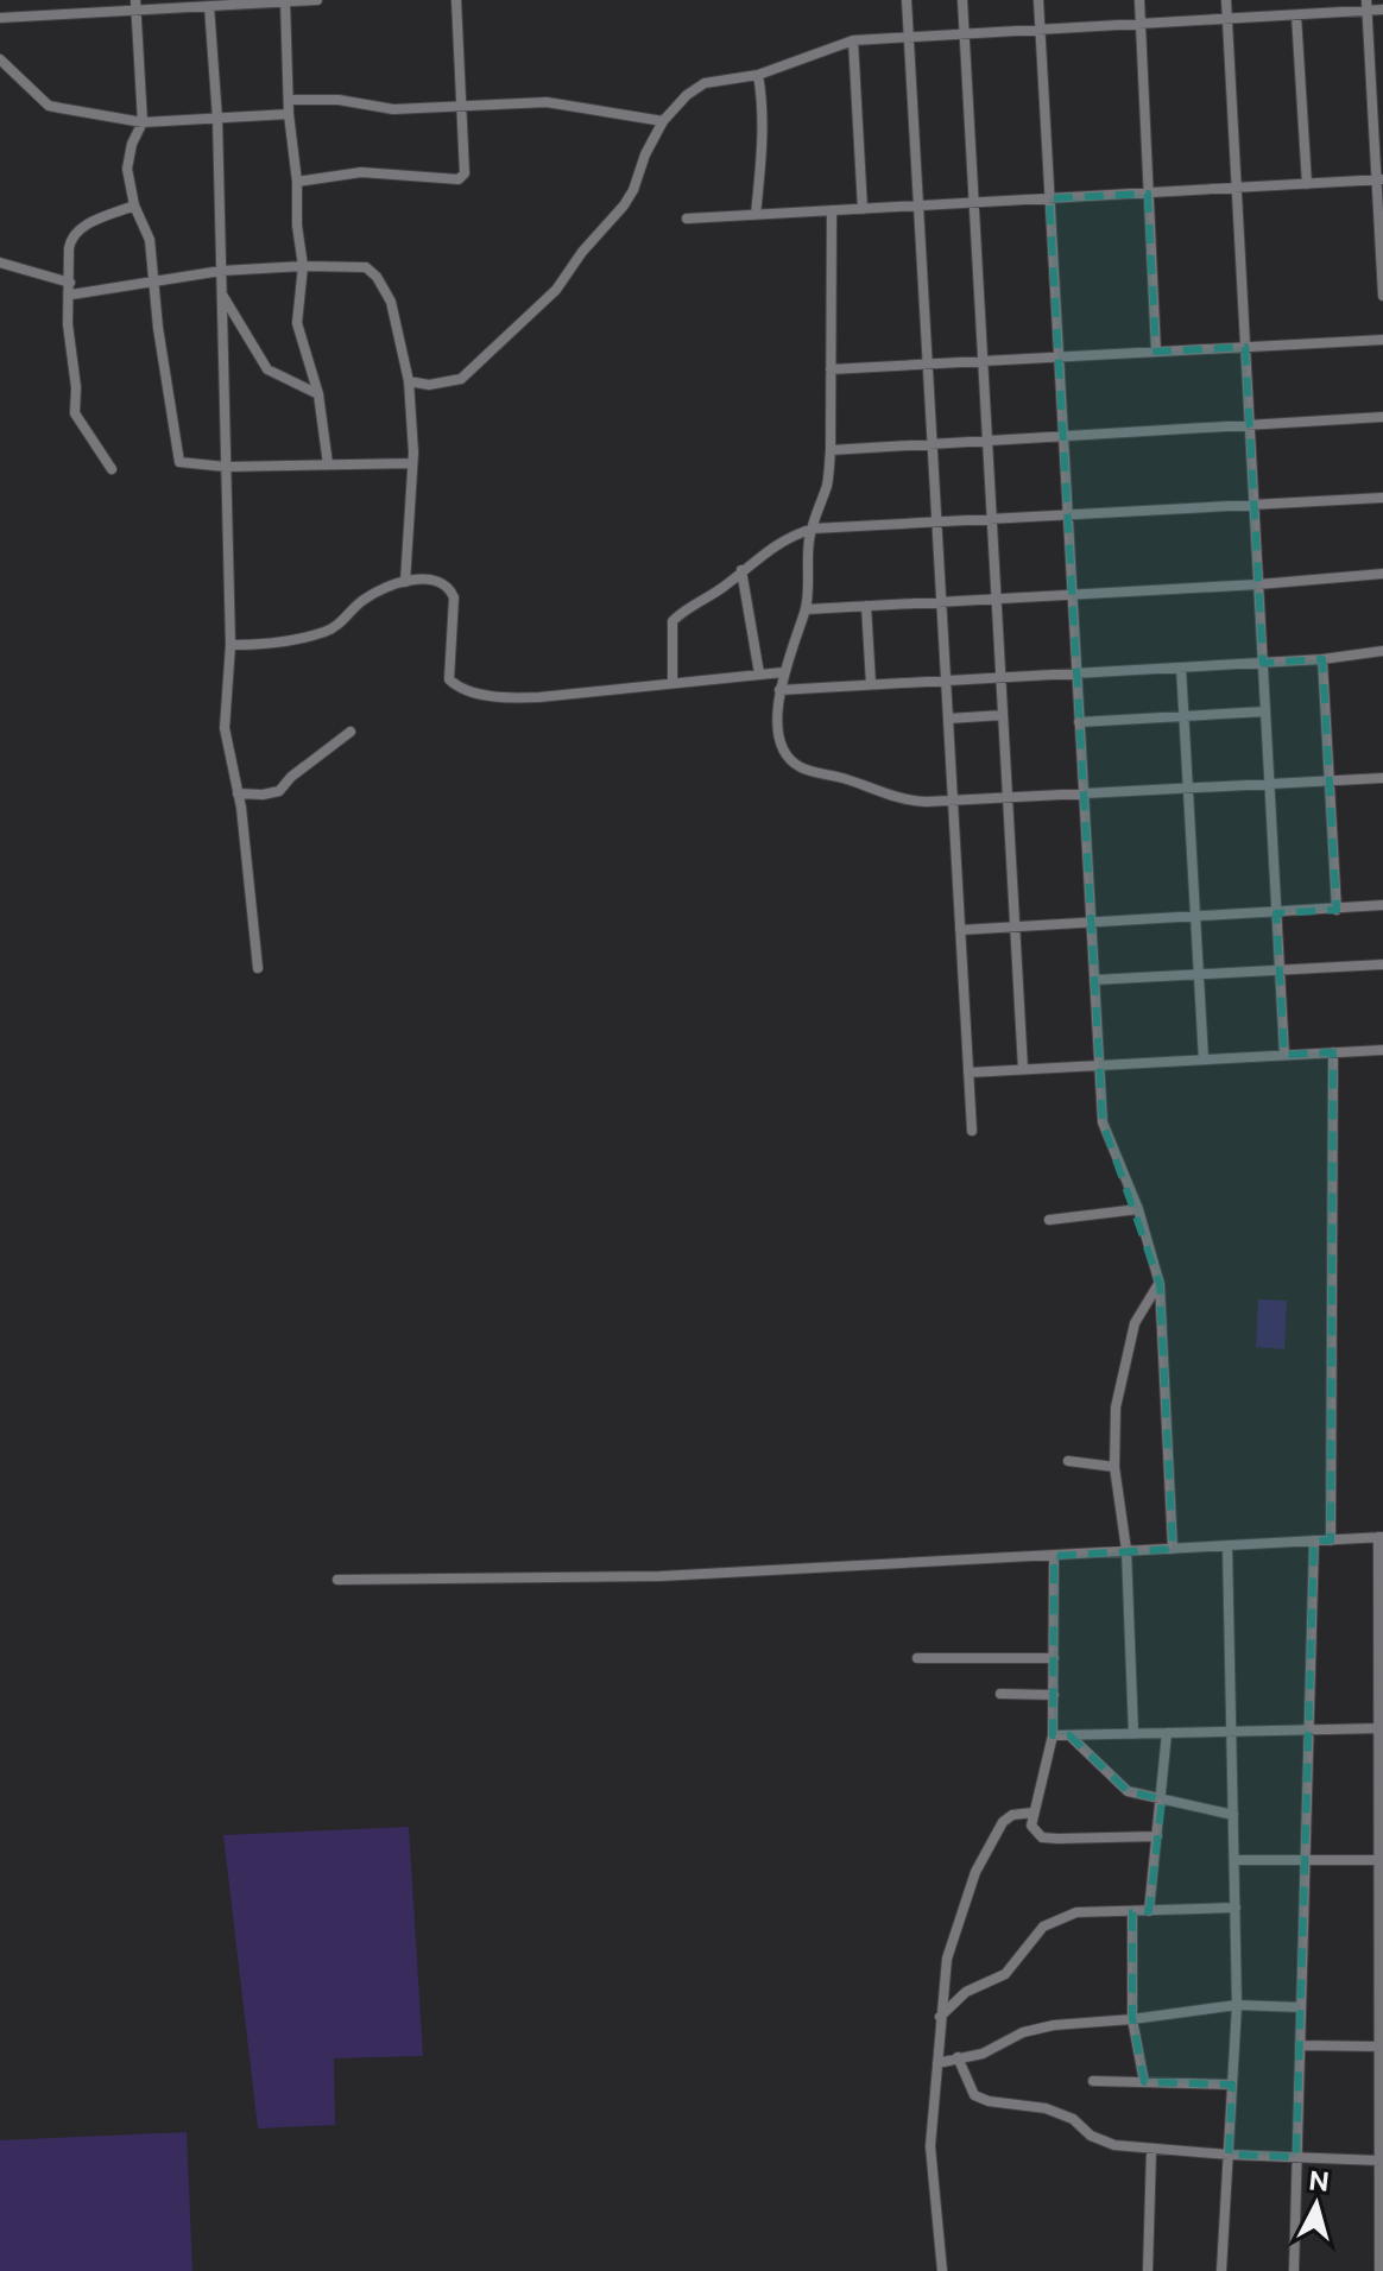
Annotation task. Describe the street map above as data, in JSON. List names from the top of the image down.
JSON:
{
  "north": "top"
}
